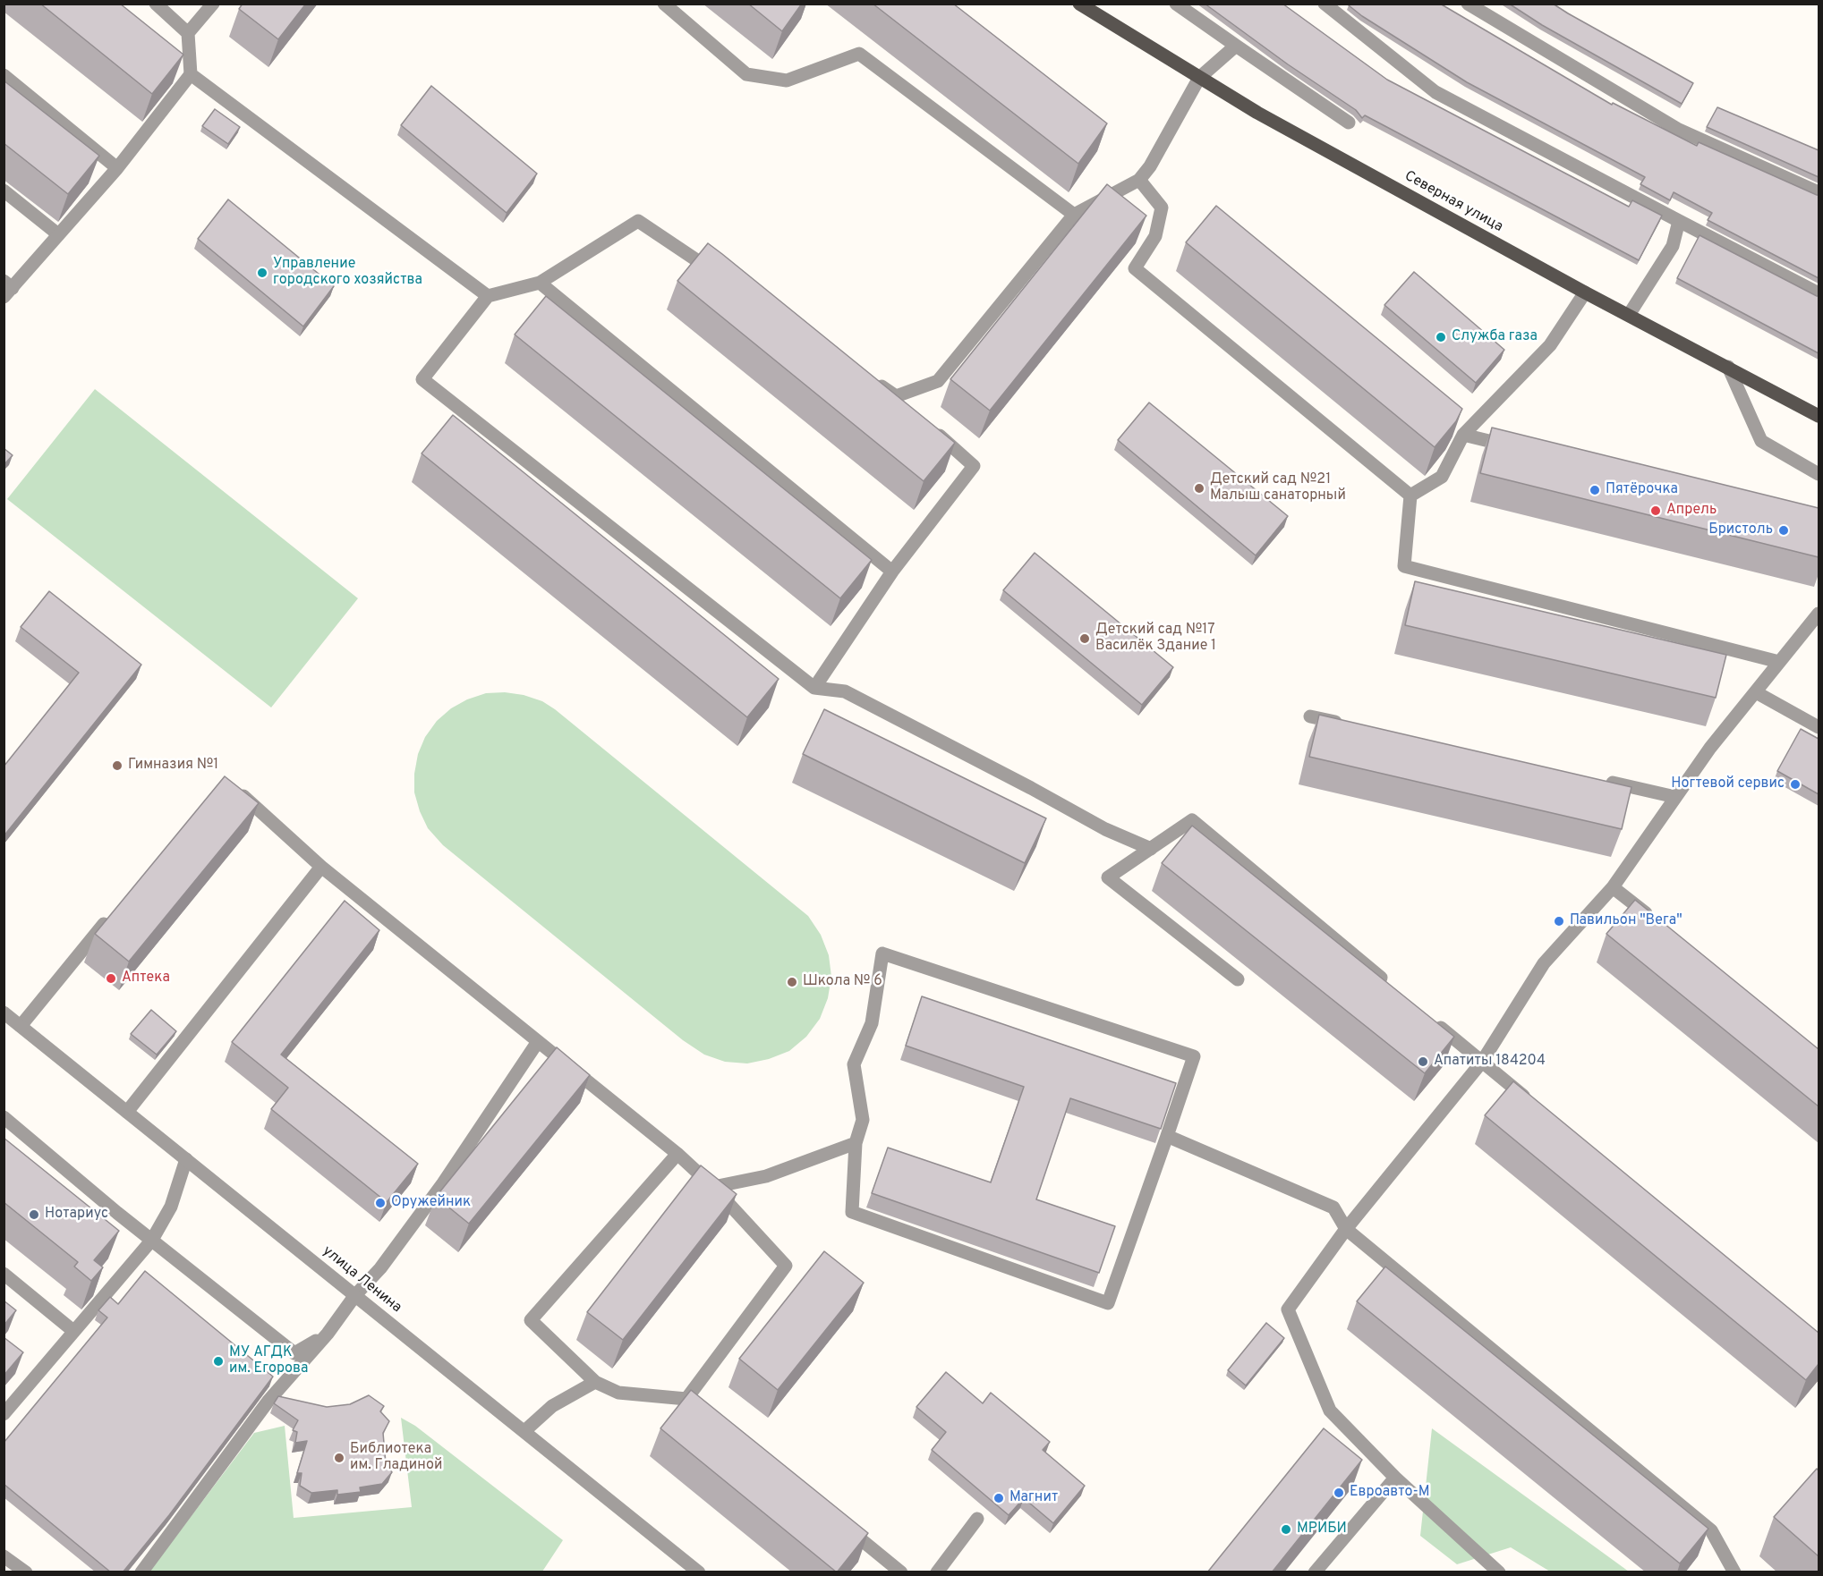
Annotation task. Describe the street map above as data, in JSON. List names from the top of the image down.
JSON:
{
  "streets": {
    "main road": ["Северная улица"],
    "street": ["улица Ленина"]
  },
  "places": [
    "Управление городского хозяйства",
    "Служба газа",
    "Детский сад №21 Малыш санаторный",
    "Пятёрочка",
    "Апрель",
    "Бристоль",
    "Детский сад №17 Василёк Здание 1",
    "Гимназия №1",
    "Ногтевой сервис",
    "Павильон \"Вега\"",
    "Аптека",
    "Школа № 6",
    "Апатиты 184204",
    "Оружейник",
    "Нотариус",
    "МУ АГДК им. Егорова",
    "Библиотека им. Гладиной",
    "Евроавто-М",
    "Магнит",
    "МРИБИ"
  ]
}
